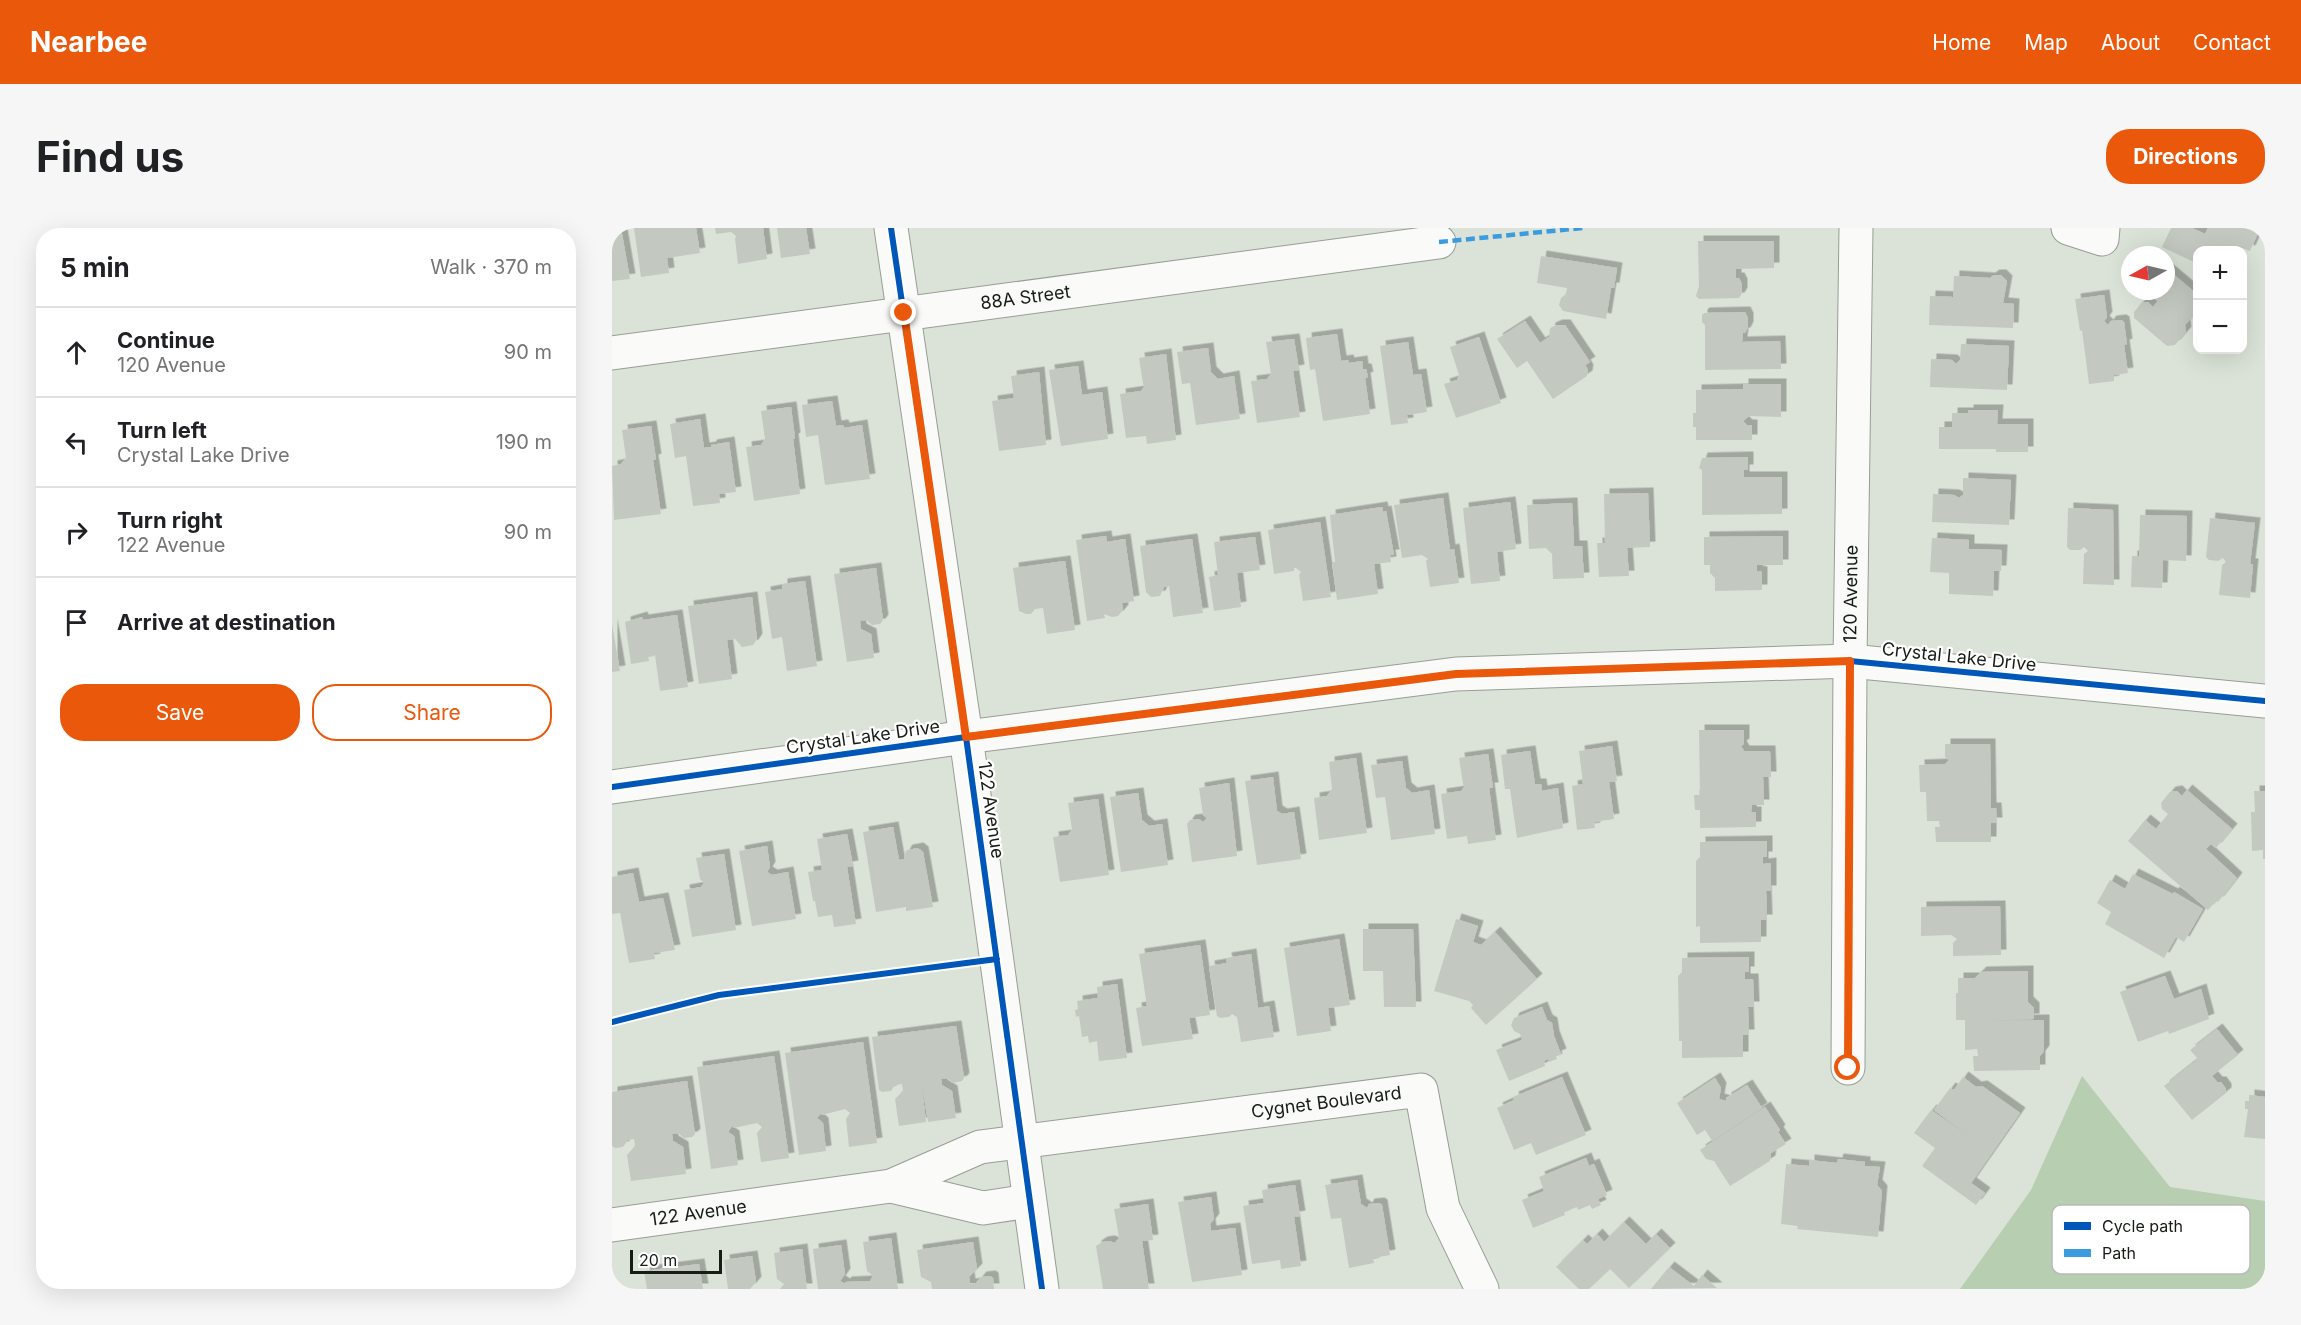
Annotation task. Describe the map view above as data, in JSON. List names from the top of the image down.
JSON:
{
  "streets": {
    "street": [
      "88A Street",
      "120 Avenue",
      "Crystal Lake Drive",
      "122 Avenue",
      "Cygnet Boulevard"
    ]
  },
  "crossings": [
    ["88A Street", "122 Avenue"],
    ["120 Avenue", "Crystal Lake Drive"],
    ["Crystal Lake Drive", "122 Avenue"],
    ["122 Avenue", "Cygnet Boulevard"]
  ],
  "legend": ["Cycle path", "Path"],
  "scale_bar": "20 m",
  "north": "left",
  "page": {
    "header": "Nearbee",
    "nav": [
      "Home",
      "Map",
      "About",
      "Contact"
    ],
    "buttons": [
      "Directions",
      ["Save", "Share"]
    ],
    "title": "Find us",
    "heading": ["5 min", "Walk · 370 m"],
    "map_buttons": ["+", "−"],
    "list": [
      ["Continue", "120 Avenue", "90 m"],
      ["Turn left", "Crystal Lake Drive", "190 m"],
      ["Turn right", "122 Avenue", "90 m"],
      "Arrive at destination"
    ],
    "scale": "20 m"
  }
}
